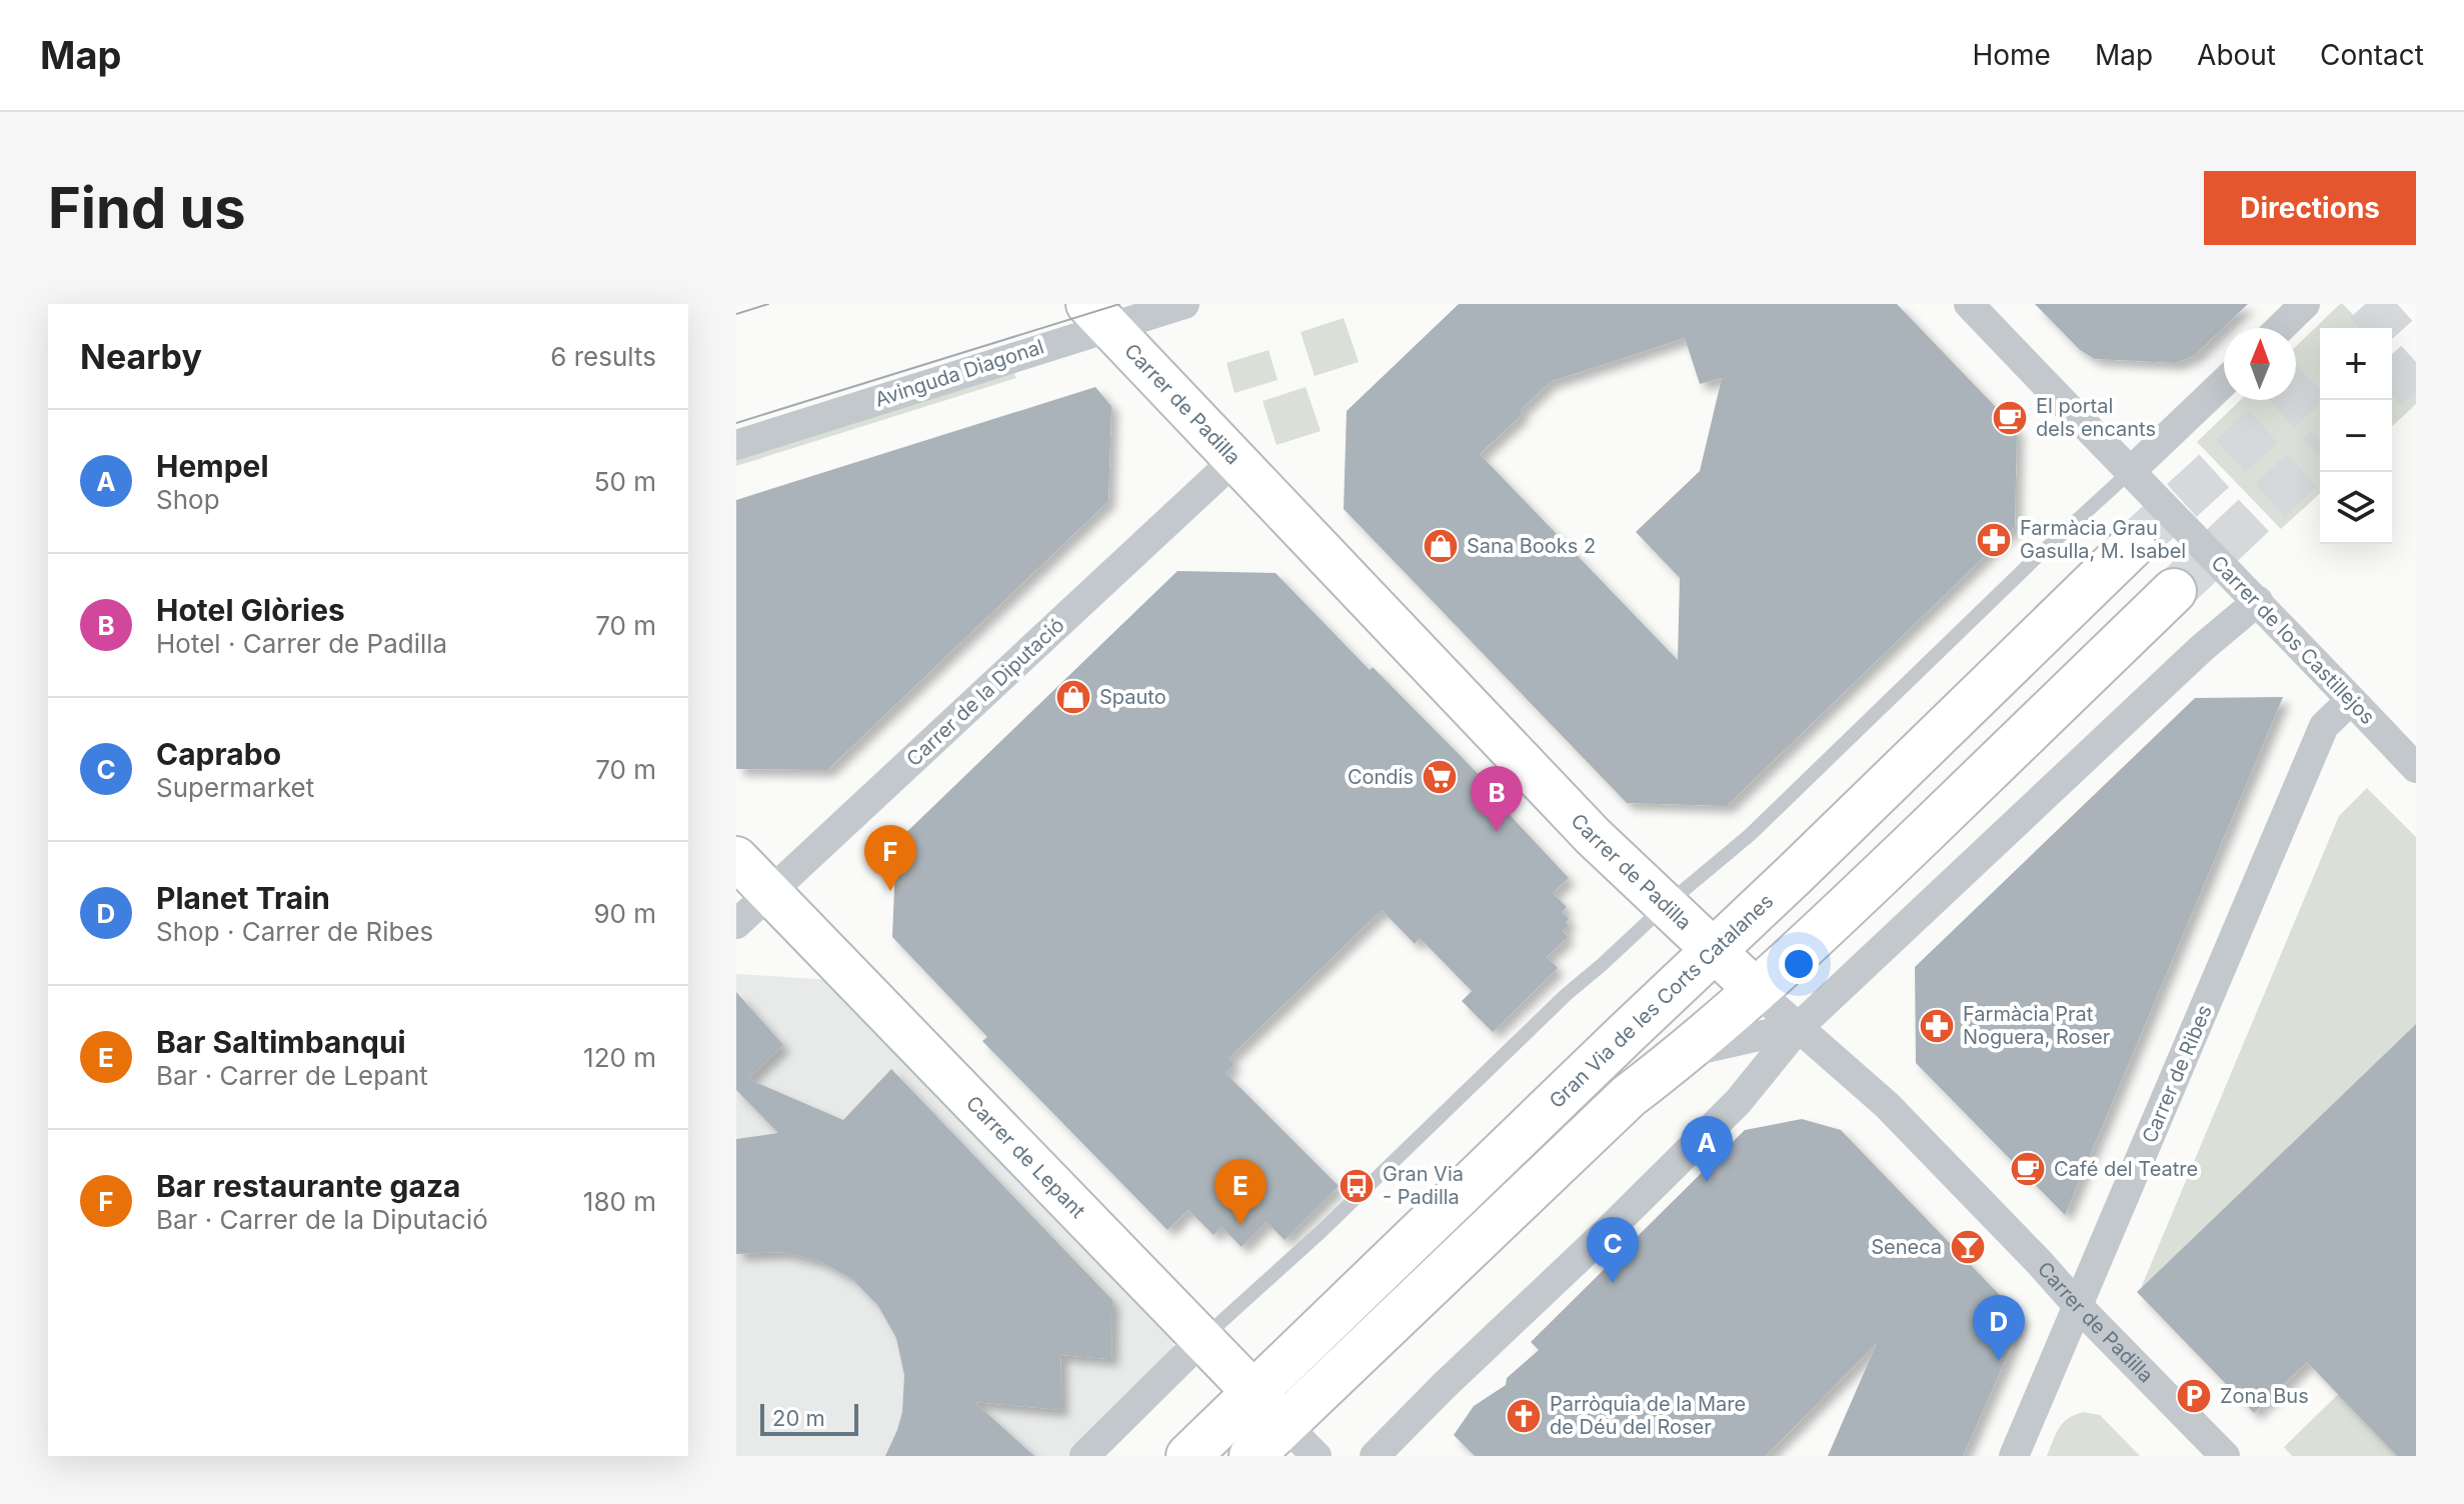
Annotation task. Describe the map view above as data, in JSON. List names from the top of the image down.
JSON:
{
  "streets": {
    "main road": ["Carrer de Padilla", "Gran Via de les Corts Catalanes", "Carrer de Lepant"],
    "street": [
      "Avinguda Diagonal",
      "Carrer de los Castillejos",
      "Carrer de la Diputació",
      "Carrer de Ribes"
    ]
  },
  "crossings": [
    ["Avinguda Diagonal", "Carrer de Padilla"],
    ["Carrer de Padilla", "Carrer de la Diputació"],
    ["Carrer de Padilla", "Gran Via de les Corts Catalanes"],
    ["Carrer de Padilla", "Carrer de Ribes"],
    ["Carrer de los Castillejos", "Carrer de Ribes"],
    ["Carrer de la Diputació", "Carrer de Lepant"],
    ["Gran Via de les Corts Catalanes", "Carrer de Lepant"]
  ],
  "places": {
    "cafe": ["El portal dels encants", "Café del Teatre"],
    "pharmacy": ["Farmàcia Grau Gasulla, M. Isabel", "Farmàcia Prat Noguera, Roser"],
    "shop": ["Sana Books 2", "Spauto"],
    "supermarket": ["Condis"],
    "bus stop": ["Gran Via - Padilla"],
    "bar": ["Seneca"],
    "parking": ["Zona Bus"],
    "church": ["Parròquia de la Mare de Déu del Roser"]
  },
  "scale_bar": "20 m",
  "north": "top",
  "page": {
    "header": "Map",
    "nav": [
      "Home",
      "Map",
      "About",
      "Contact"
    ],
    "buttons": "Directions",
    "title": "Find us",
    "heading": ["Nearby", "6 results"],
    "map_buttons": ["+", "−"],
    "list": [
      {
        "mark": "A",
        "name": "Hempel",
        "note": "Shop",
        "value": "50 m"
      },
      {
        "mark": "B",
        "name": "Hotel Glòries",
        "note": "Hotel · Carrer de Padilla",
        "value": "70 m"
      },
      {
        "mark": "C",
        "name": "Caprabo",
        "note": "Supermarket",
        "value": "70 m"
      },
      {
        "mark": "D",
        "name": "Planet Train",
        "note": "Shop · Carrer de Ribes",
        "value": "90 m"
      },
      {
        "mark": "E",
        "name": "Bar Saltimbanqui",
        "note": "Bar · Carrer de Lepant",
        "value": "120 m"
      },
      {
        "mark": "F",
        "name": "Bar restaurante gaza",
        "note": "Bar · Carrer de la Diputació",
        "value": "180 m"
      }
    ],
    "pins": [
      "B",
      "F",
      "A",
      "E",
      "C",
      "D"
    ],
    "scale": "20 m"
  }
}
